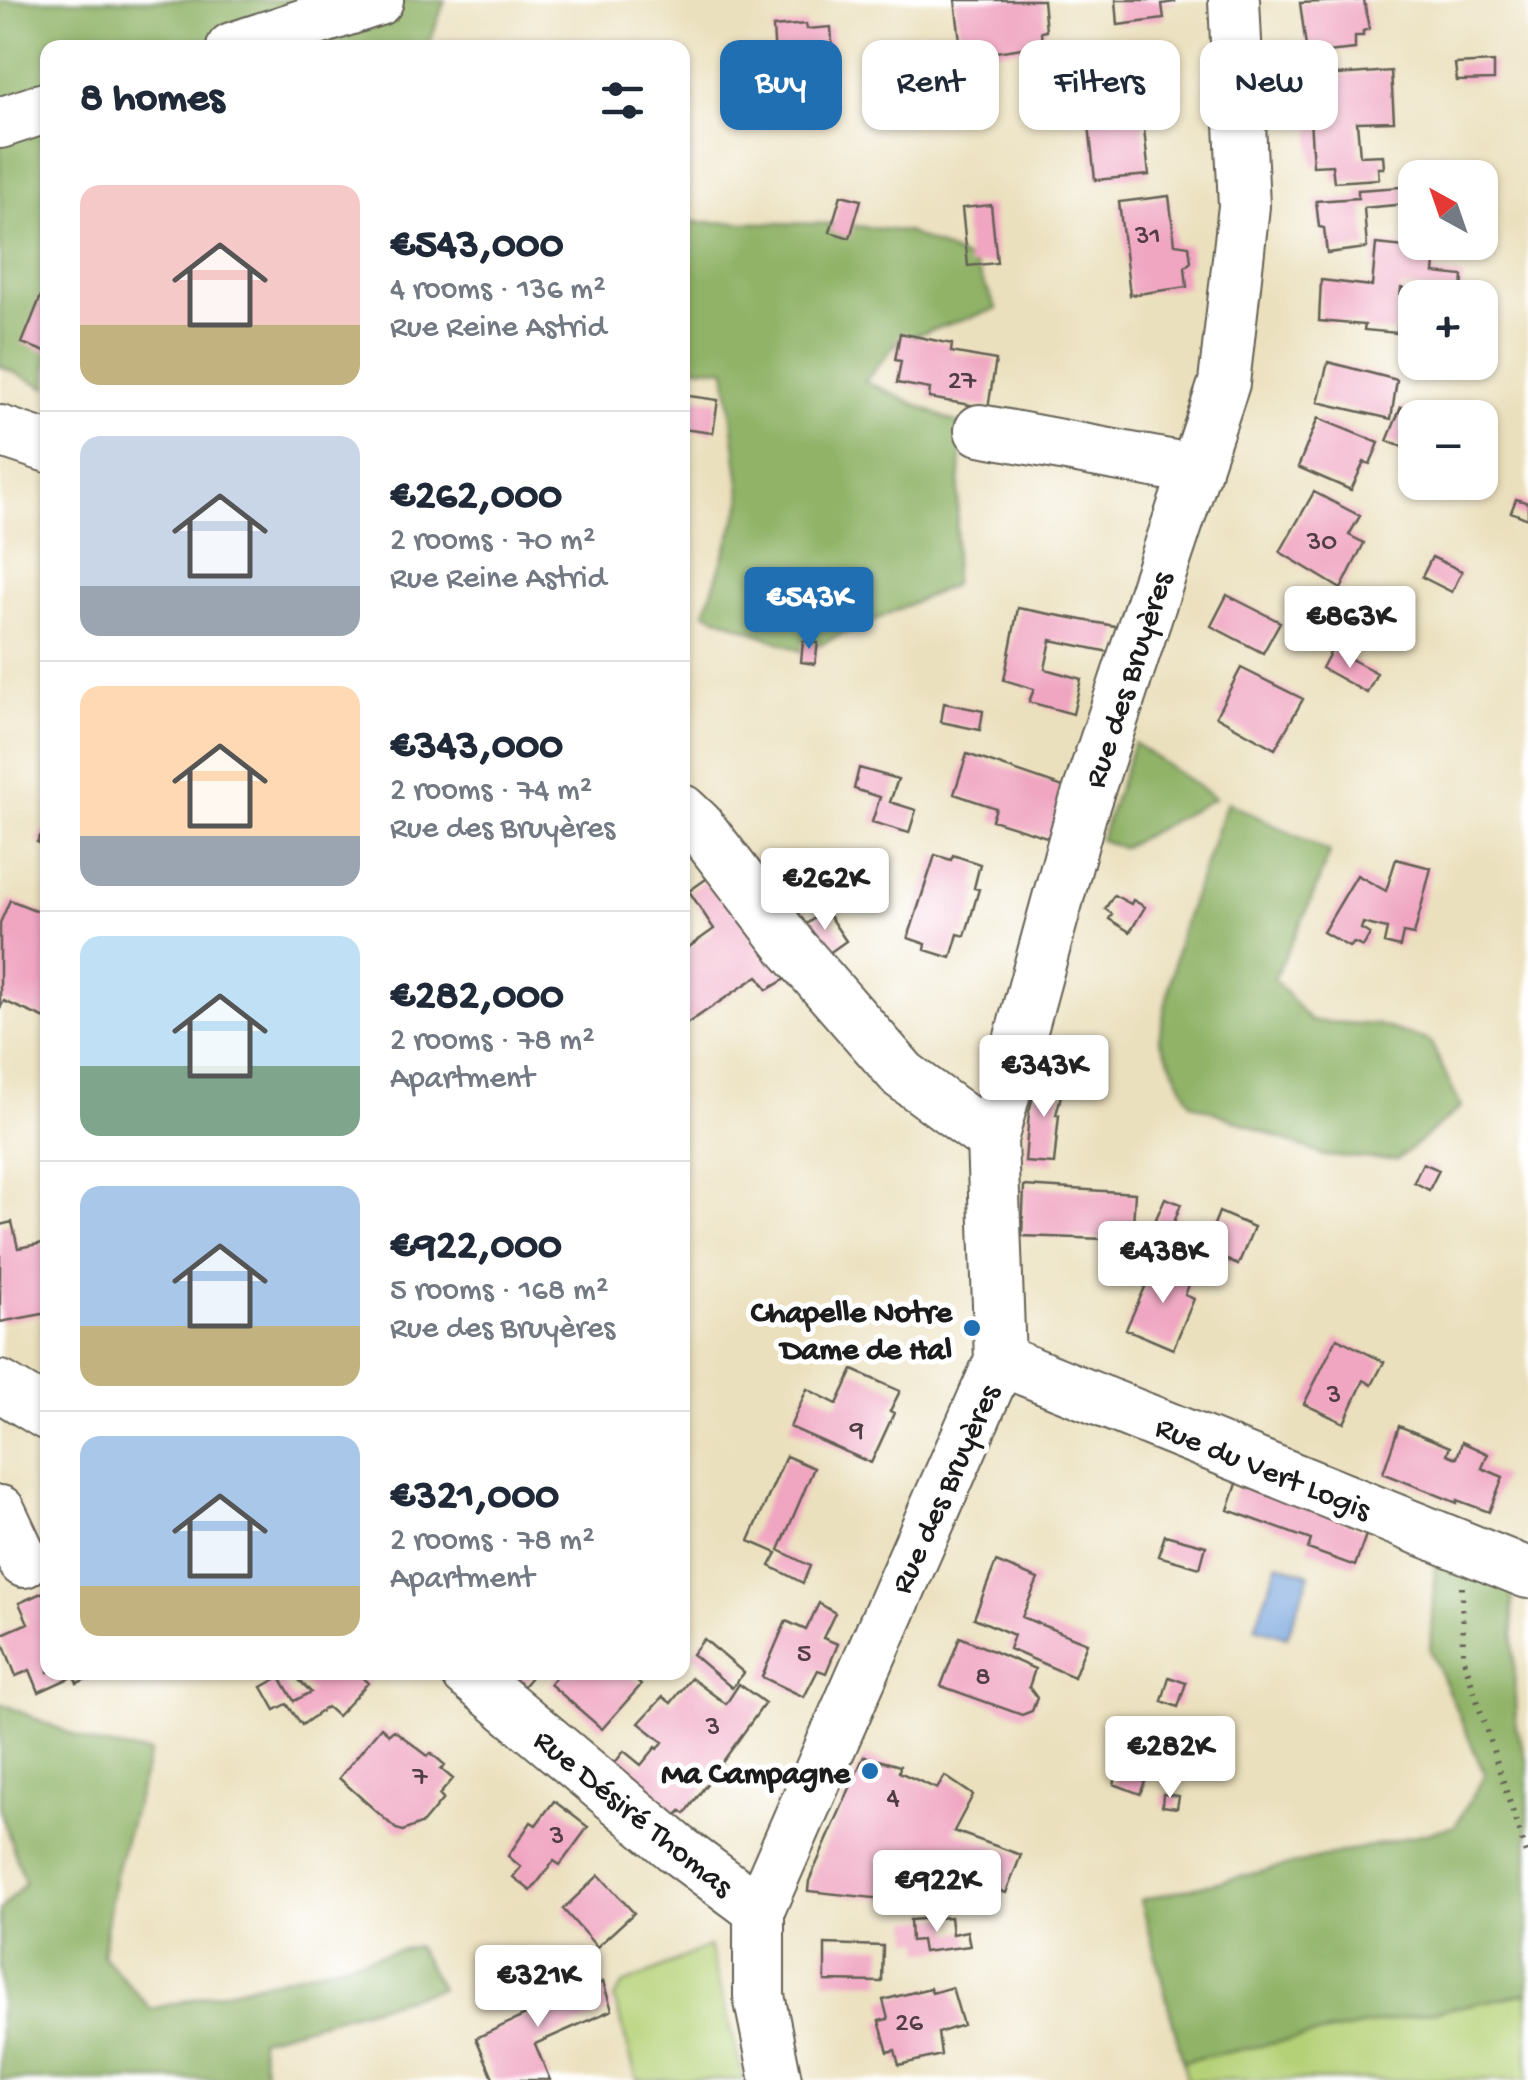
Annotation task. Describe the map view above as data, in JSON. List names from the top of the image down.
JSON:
{
  "streets": {
    "street": ["Rue des Bruyères", "Rue du Vert Logis", "Rue Désiré Thomas"]
  },
  "crossings": [
    ["Rue des Bruyères", "Rue du Vert Logis"],
    ["Rue des Bruyères", "Rue Désiré Thomas"]
  ],
  "places": ["Chapelle Notre Dame de Hal", "Ma Campagne"],
  "house_numbers": [
    "31",
    "27",
    "30",
    "3",
    "9",
    "5",
    "8",
    "3",
    "7",
    "4",
    "3",
    "26"
  ],
  "north": "top left",
  "page": {
    "chip": [
      "Buy",
      "Rent",
      "Filters",
      "New"
    ],
    "heading": "8 homes",
    "map_buttons": ["+", "−"],
    "list": [
      {
        "name": "€543,000",
        "note": "4 rooms · 136 m² · Rue Reine Astrid"
      },
      {
        "name": "€262,000",
        "note": "2 rooms · 70 m² · Rue Reine Astrid"
      },
      {
        "name": "€343,000",
        "note": "2 rooms · 74 m² · Rue des Bruyères"
      },
      {
        "name": "€282,000",
        "note": "2 rooms · 78 m² · Apartment"
      },
      {
        "name": "€922,000",
        "note": "5 rooms · 168 m² · Rue des Bruyères"
      },
      {
        "name": "€321,000",
        "note": "2 rooms · 78 m² · Apartment"
      }
    ],
    "price": [
      "€543K",
      "€863K",
      "€262K",
      "€343K",
      "€438K",
      "€282K",
      "€922K",
      "€321K"
    ]
  }
}
